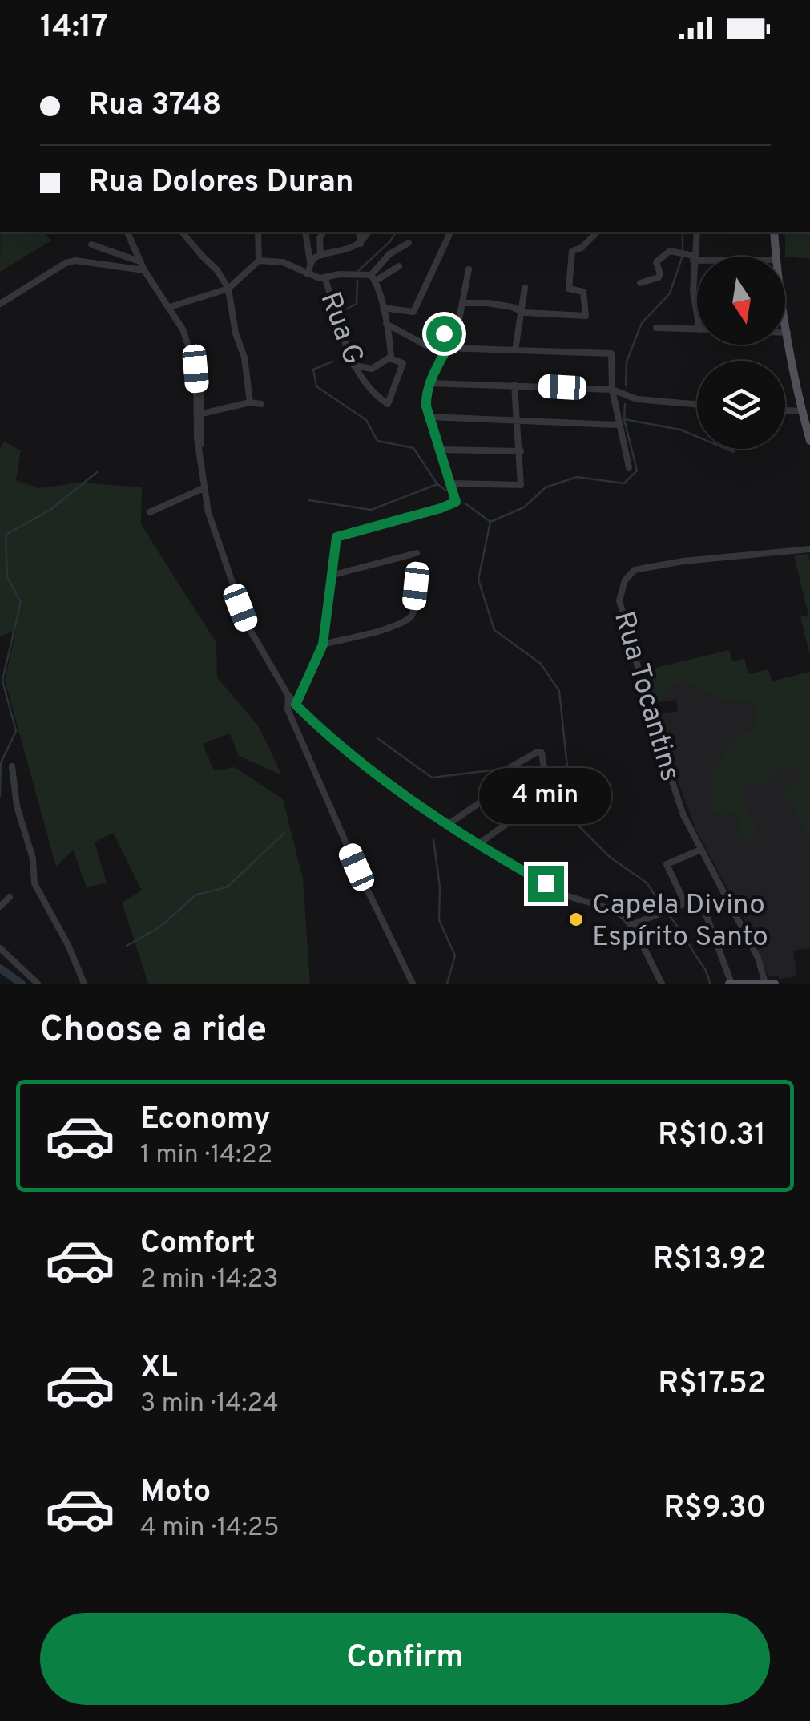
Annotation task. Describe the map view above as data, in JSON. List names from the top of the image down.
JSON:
{
  "streets": {
    "street": ["Rua G", "Rua Tocantins"]
  },
  "places": ["Capela Divino Espírito Santo"],
  "north": "bottom",
  "page": {
    "status": "14:17",
    "banner": ["Rua 3748", "Rua Dolores Duran"],
    "bubble": "4 min",
    "heading": "Choose a ride",
    "list": [
      {
        "name": "Economy",
        "note": "1 min · 14:22",
        "value": "R$10.31"
      },
      {
        "name": "Comfort",
        "note": "2 min · 14:23",
        "value": "R$13.92"
      },
      {
        "name": "XL",
        "note": "3 min · 14:24",
        "value": "R$17.52"
      },
      {
        "name": "Moto",
        "note": "4 min · 14:25",
        "value": "R$9.30"
      }
    ],
    "buttons": "Confirm"
  }
}
